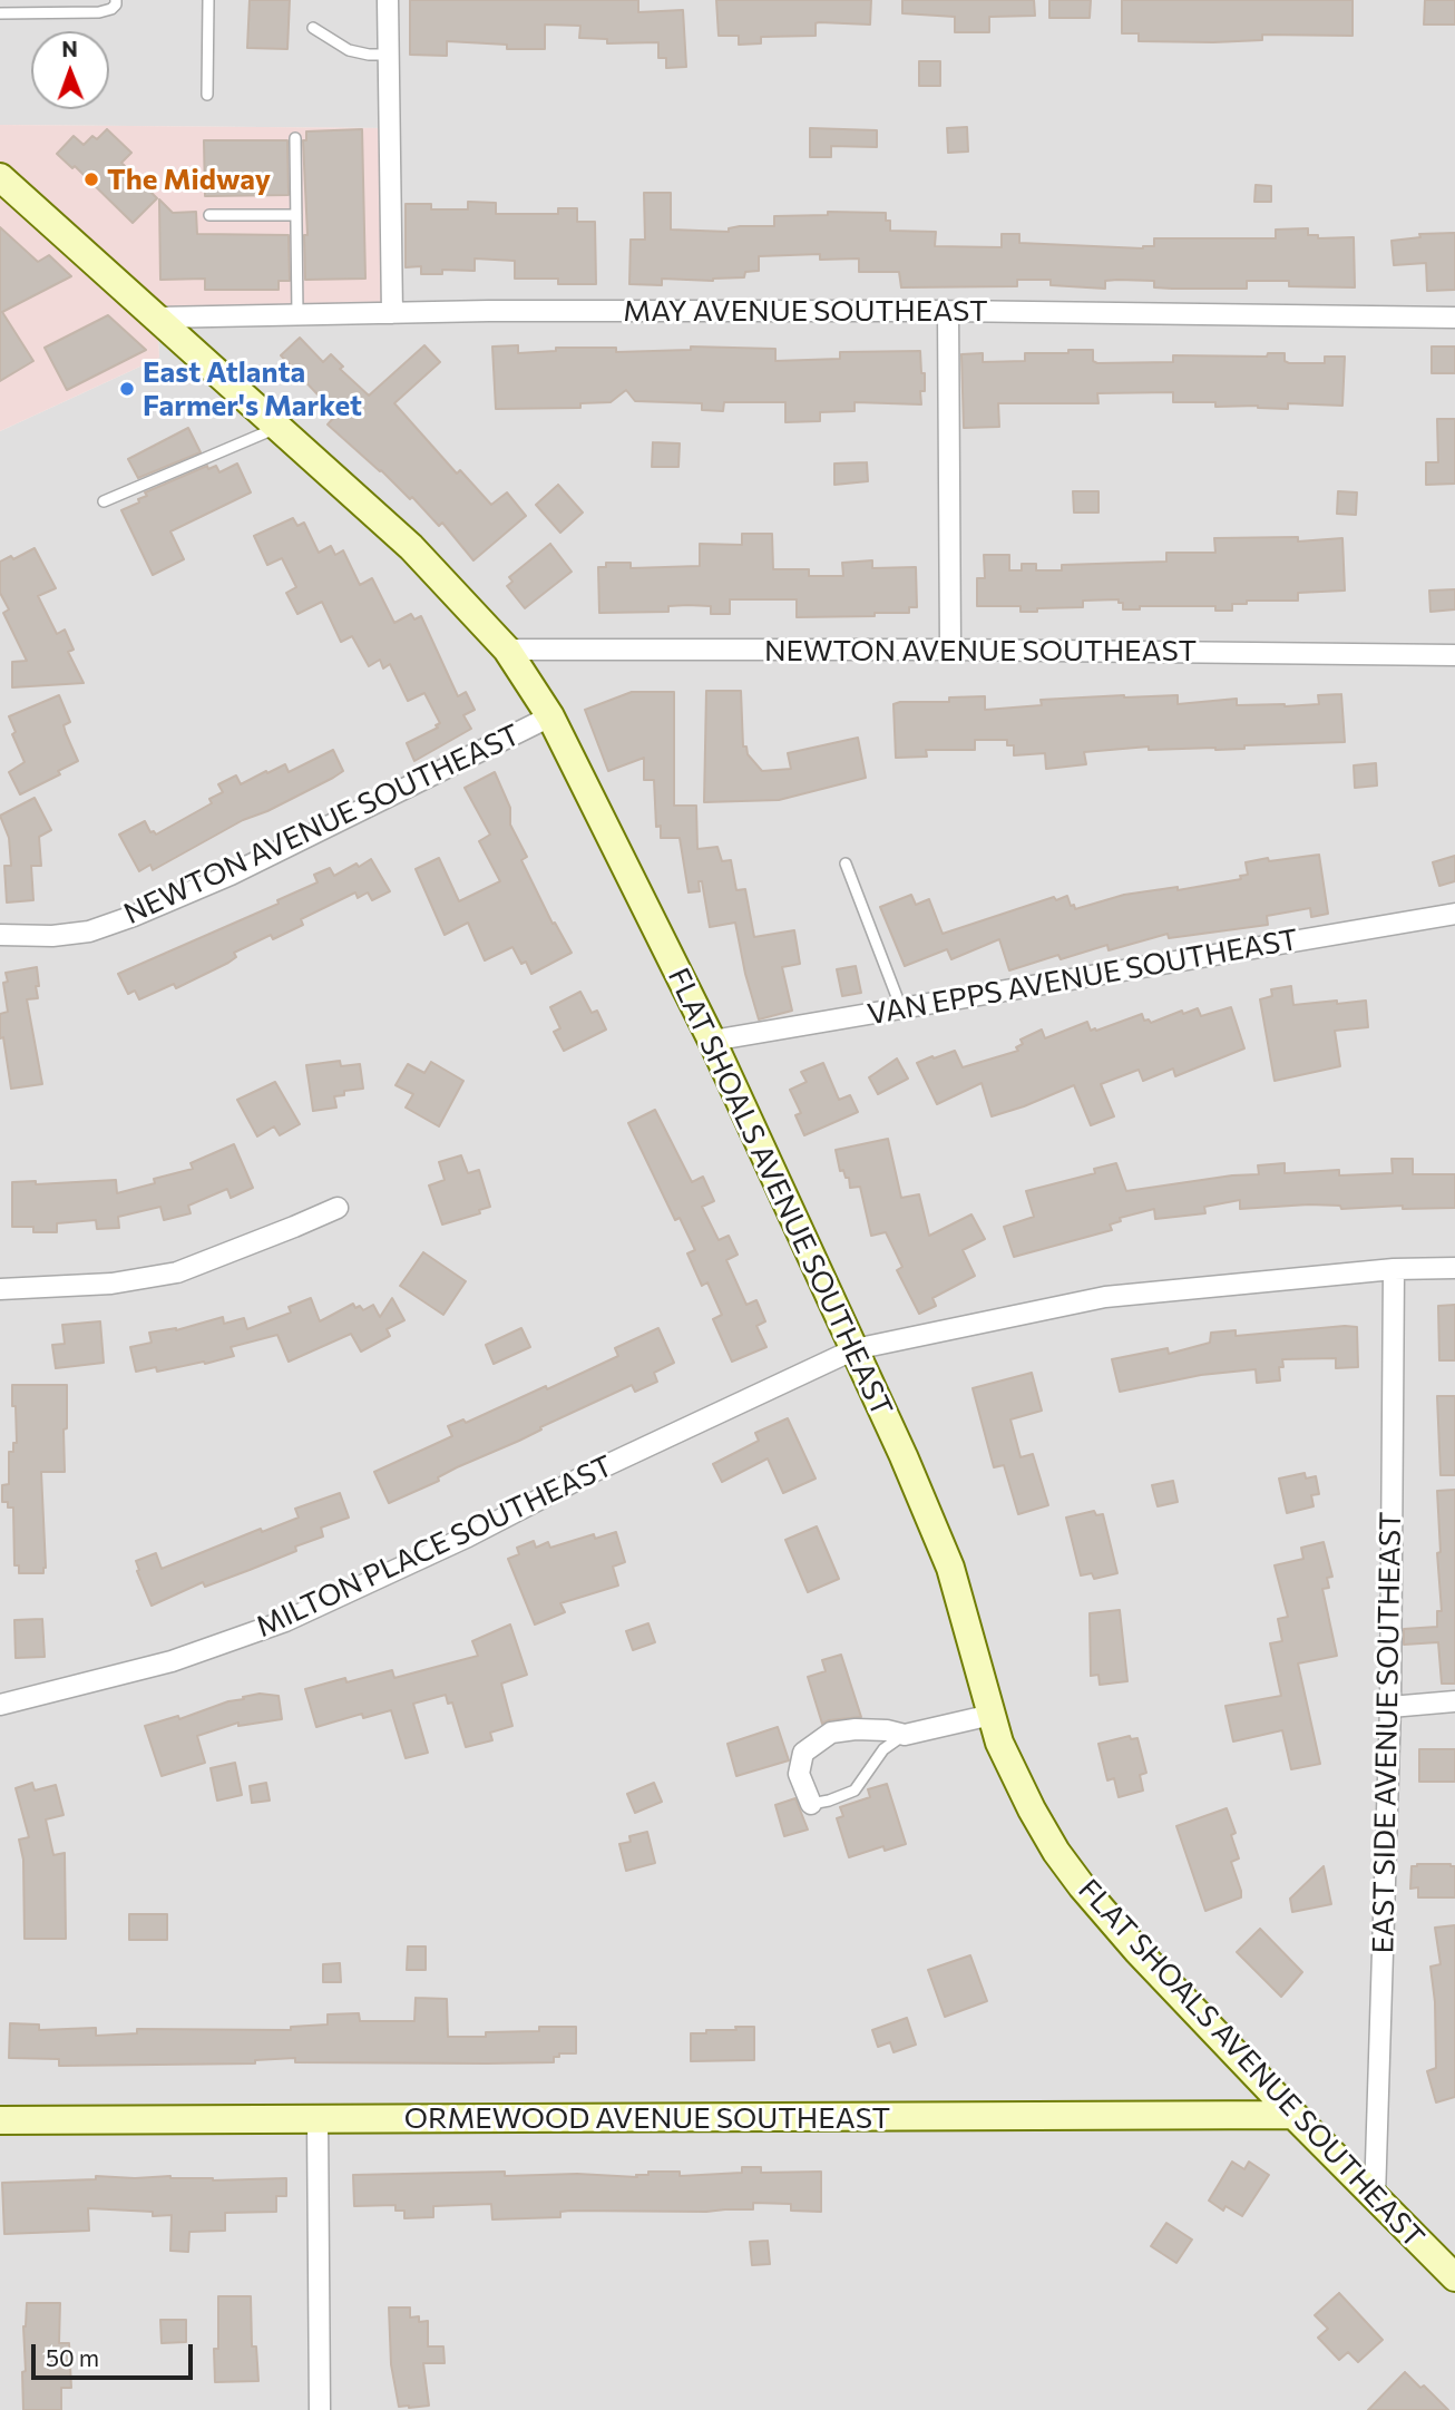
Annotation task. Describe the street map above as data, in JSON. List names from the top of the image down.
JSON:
{
  "streets": {
    "street": [
      "MAY AVENUE SOUTHEAST",
      "NEWTON AVENUE SOUTHEAST",
      "VAN EPPS AVENUE SOUTHEAST",
      "FLAT SHOALS AVENUE SOUTHEAST",
      "MILTON PLACE SOUTHEAST",
      "EAST SIDE AVENUE SOUTHEAST",
      "ORMEWOOD AVENUE SOUTHEAST"
    ]
  },
  "crossings": [
    ["MAY AVENUE SOUTHEAST", "FLAT SHOALS AVENUE SOUTHEAST"],
    ["NEWTON AVENUE SOUTHEAST", "FLAT SHOALS AVENUE SOUTHEAST"],
    ["VAN EPPS AVENUE SOUTHEAST", "FLAT SHOALS AVENUE SOUTHEAST"],
    ["FLAT SHOALS AVENUE SOUTHEAST", "MILTON PLACE SOUTHEAST"],
    ["FLAT SHOALS AVENUE SOUTHEAST", "EAST SIDE AVENUE SOUTHEAST"],
    ["FLAT SHOALS AVENUE SOUTHEAST", "ORMEWOOD AVENUE SOUTHEAST"],
    ["MILTON PLACE SOUTHEAST", "EAST SIDE AVENUE SOUTHEAST"]
  ],
  "places": ["The Midway", "East Atlanta Farmer's Market"],
  "scale_bar": "50 m",
  "north": "top"
}
